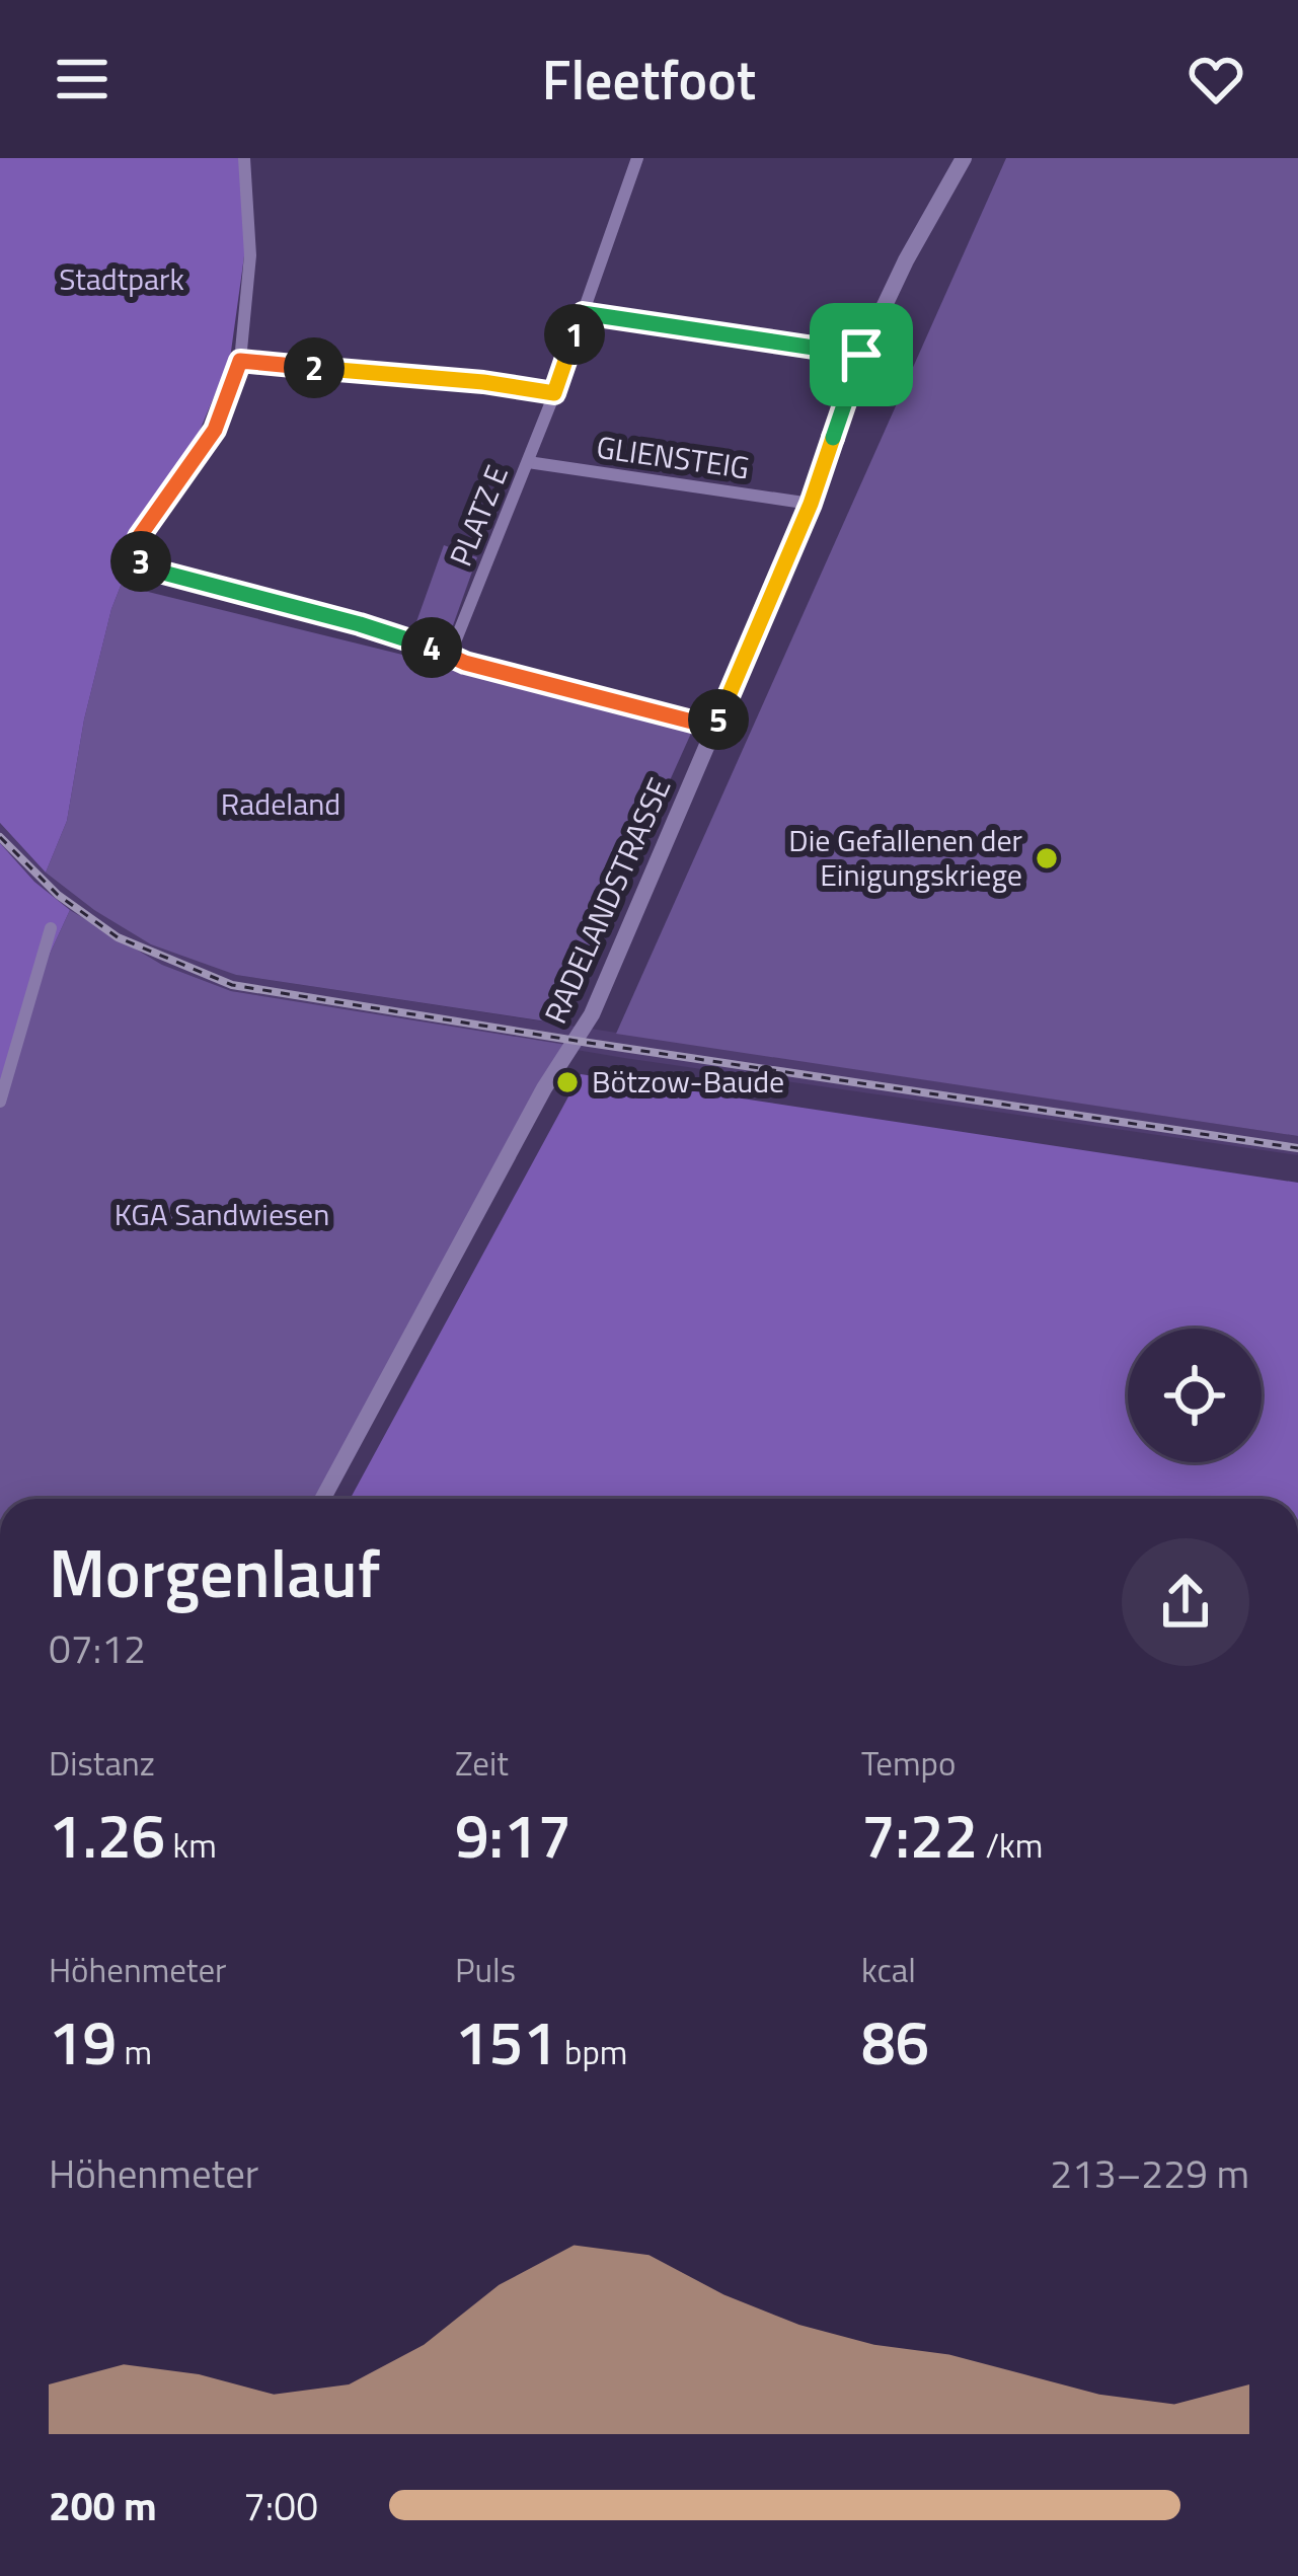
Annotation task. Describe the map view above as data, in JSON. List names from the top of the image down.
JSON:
{
  "streets": {
    "street": ["GLIENSTEIG", "PLATZ E", "RADELANDSTRASSE"]
  },
  "crossings": [
    ["GLIENSTEIG", "PLATZ E"],
    ["GLIENSTEIG", "RADELANDSTRASSE"]
  ],
  "parks": ["Stadtpark", "Radeland", "KGA Sandwiesen"],
  "places": ["Die Gefallenen der Einigungskriege", "Bötzow-Baude"],
  "page": {
    "header": "Fleetfoot",
    "pins": [
      "1",
      "2",
      "3",
      "4",
      "5"
    ],
    "heading": ["Morgenlauf", "07:12"],
    "stats": [
      ["Distanz", "1.26 km"],
      ["Zeit", "9:17"],
      ["Tempo", "7:22 /km"],
      ["Höhenmeter", "19 m"],
      ["Puls", "151 bpm"],
      ["kcal", "86"]
    ],
    "chart": ["Höhenmeter", "213–229 m"],
    "list": [
      {
        "name": "200 m",
        "note": "7:00"
      }
    ]
  }
}
